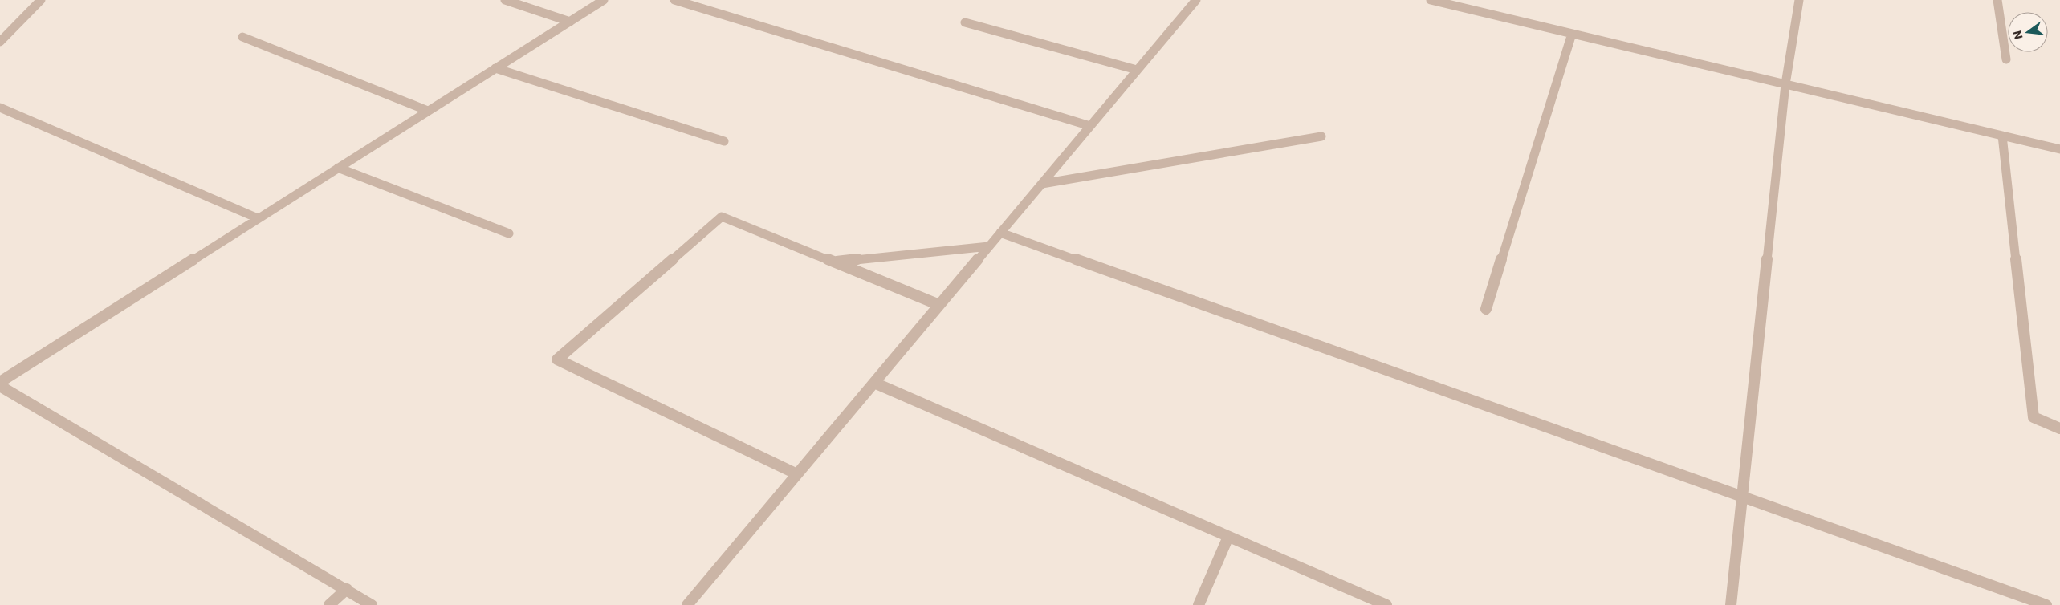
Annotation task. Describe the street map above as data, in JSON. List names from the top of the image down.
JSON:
{
  "north": "left"
}
